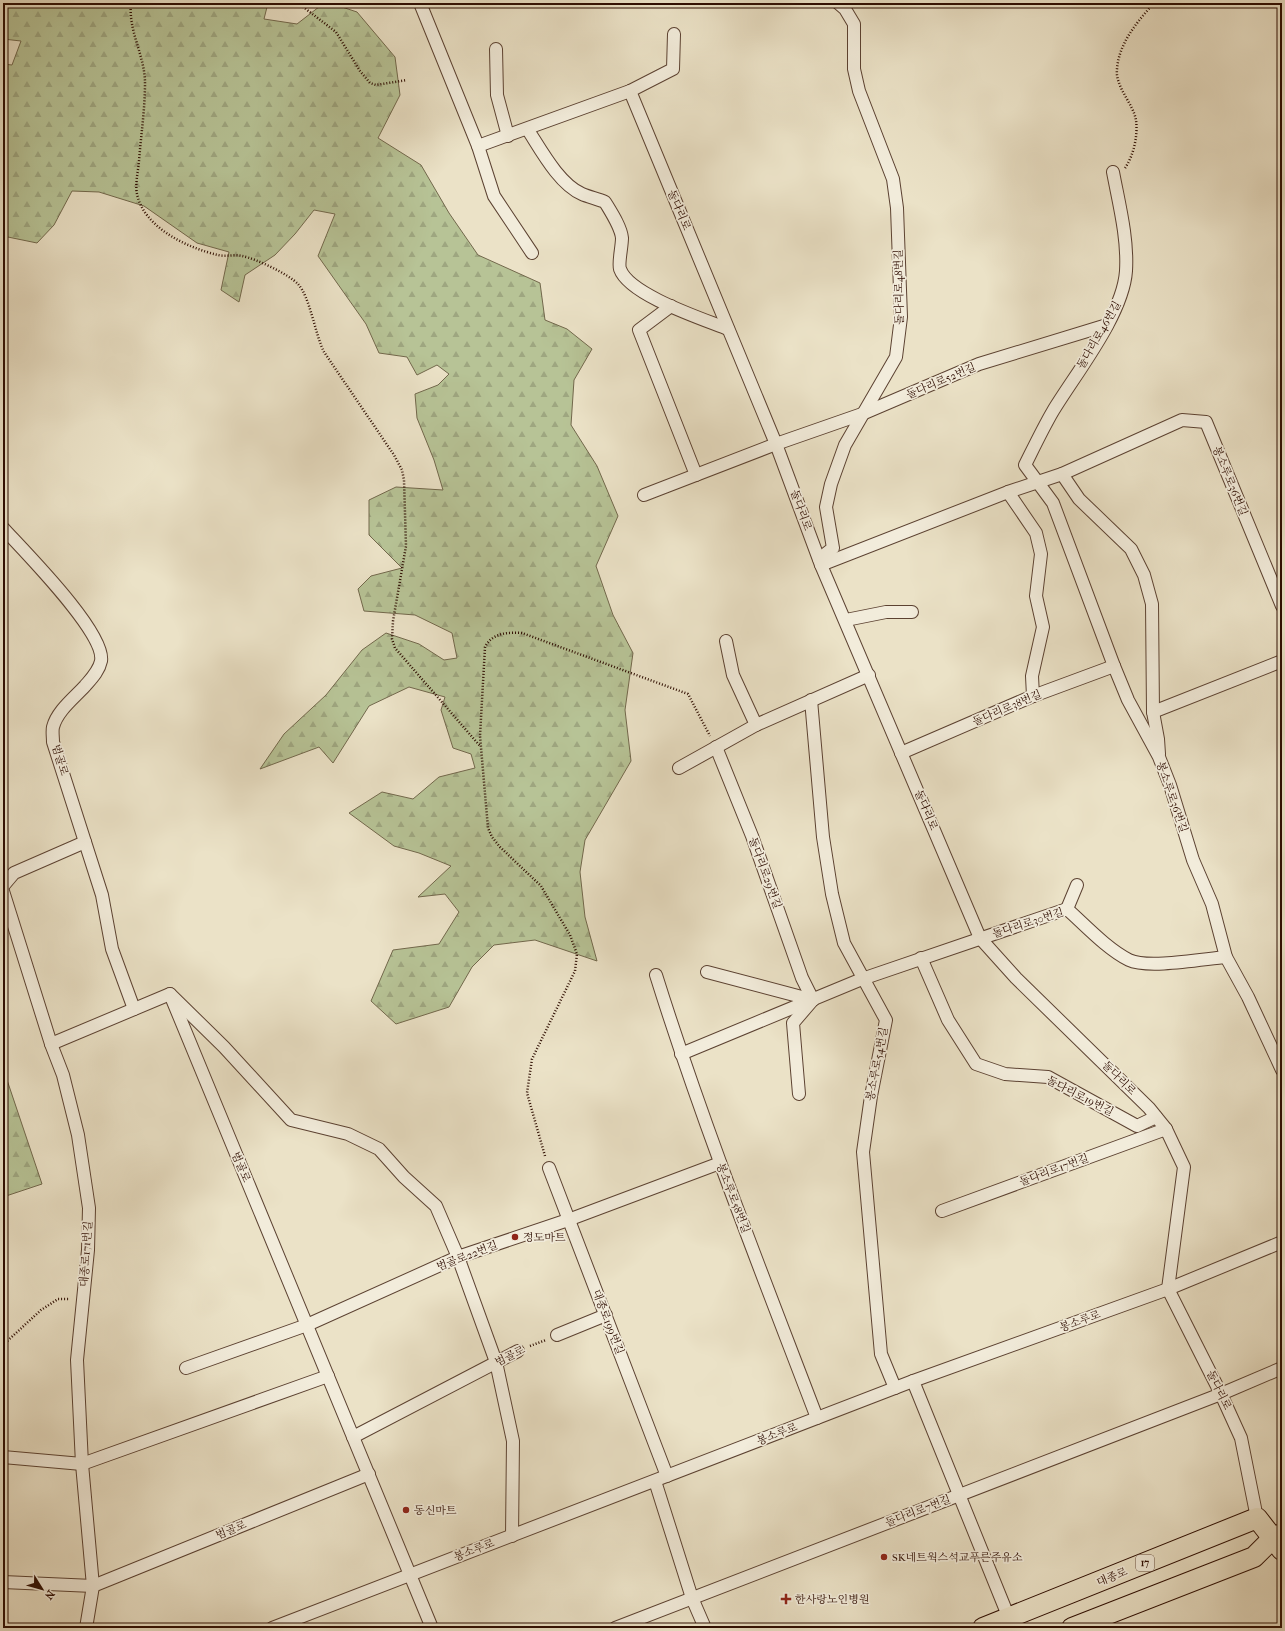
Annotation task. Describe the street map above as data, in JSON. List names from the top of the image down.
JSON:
{
  "streets": {
    "main road": ["17", "대종로"],
    "street": [
      "돌다리로",
      "돌다리로48번길",
      "돌다리로46번길",
      "돌다리로52번길",
      "봉소루로36번길",
      "돌다리로38번길",
      "범골로",
      "돌다리로29번길",
      "돌다리로30번길",
      "봉소루로54번길",
      "돌다리로19번길",
      "돌다리로17번길",
      "봉소루로58번길",
      "대종로171번길",
      "범골로22번길",
      "봉소루로",
      "대종로199번길",
      "돌다리로7번길"
    ]
  },
  "crossings": [
    ["돌다리로", "돌다리로48번길"],
    ["돌다리로", "돌다리로52번길"],
    ["돌다리로", "돌다리로38번길"],
    ["돌다리로", "돌다리로30번길"],
    ["돌다리로", "돌다리로19번길"],
    ["돌다리로", "돌다리로17번길"],
    ["돌다리로", "봉소루로"],
    ["돌다리로", "돌다리로7번길"],
    ["돌다리로", "대종로"],
    ["돌다리로48번길", "돌다리로52번길"],
    ["돌다리로46번길", "돌다리로52번길"],
    ["돌다리로46번길", "봉소루로36번길"],
    ["봉소루로36번길", "돌다리로38번길"],
    ["봉소루로36번길", "돌다리로30번길"],
    ["범골로", "대종로171번길"],
    ["범골로", "범골로22번길"],
    ["범골로", "봉소루로"],
    ["봉소루로54번길", "봉소루로"],
    ["봉소루로58번길", "범골로22번길"],
    ["봉소루로58번길", "봉소루로"],
    ["범골로22번길", "대종로199번길"],
    ["봉소루로", "대종로199번길"]
  ],
  "places": {
    "other": ["정도마트", "동신마트", "SK네트웍스석교푸른주유소"],
    "health": ["한사랑노인병원"]
  },
  "north": "bottom right"
}
